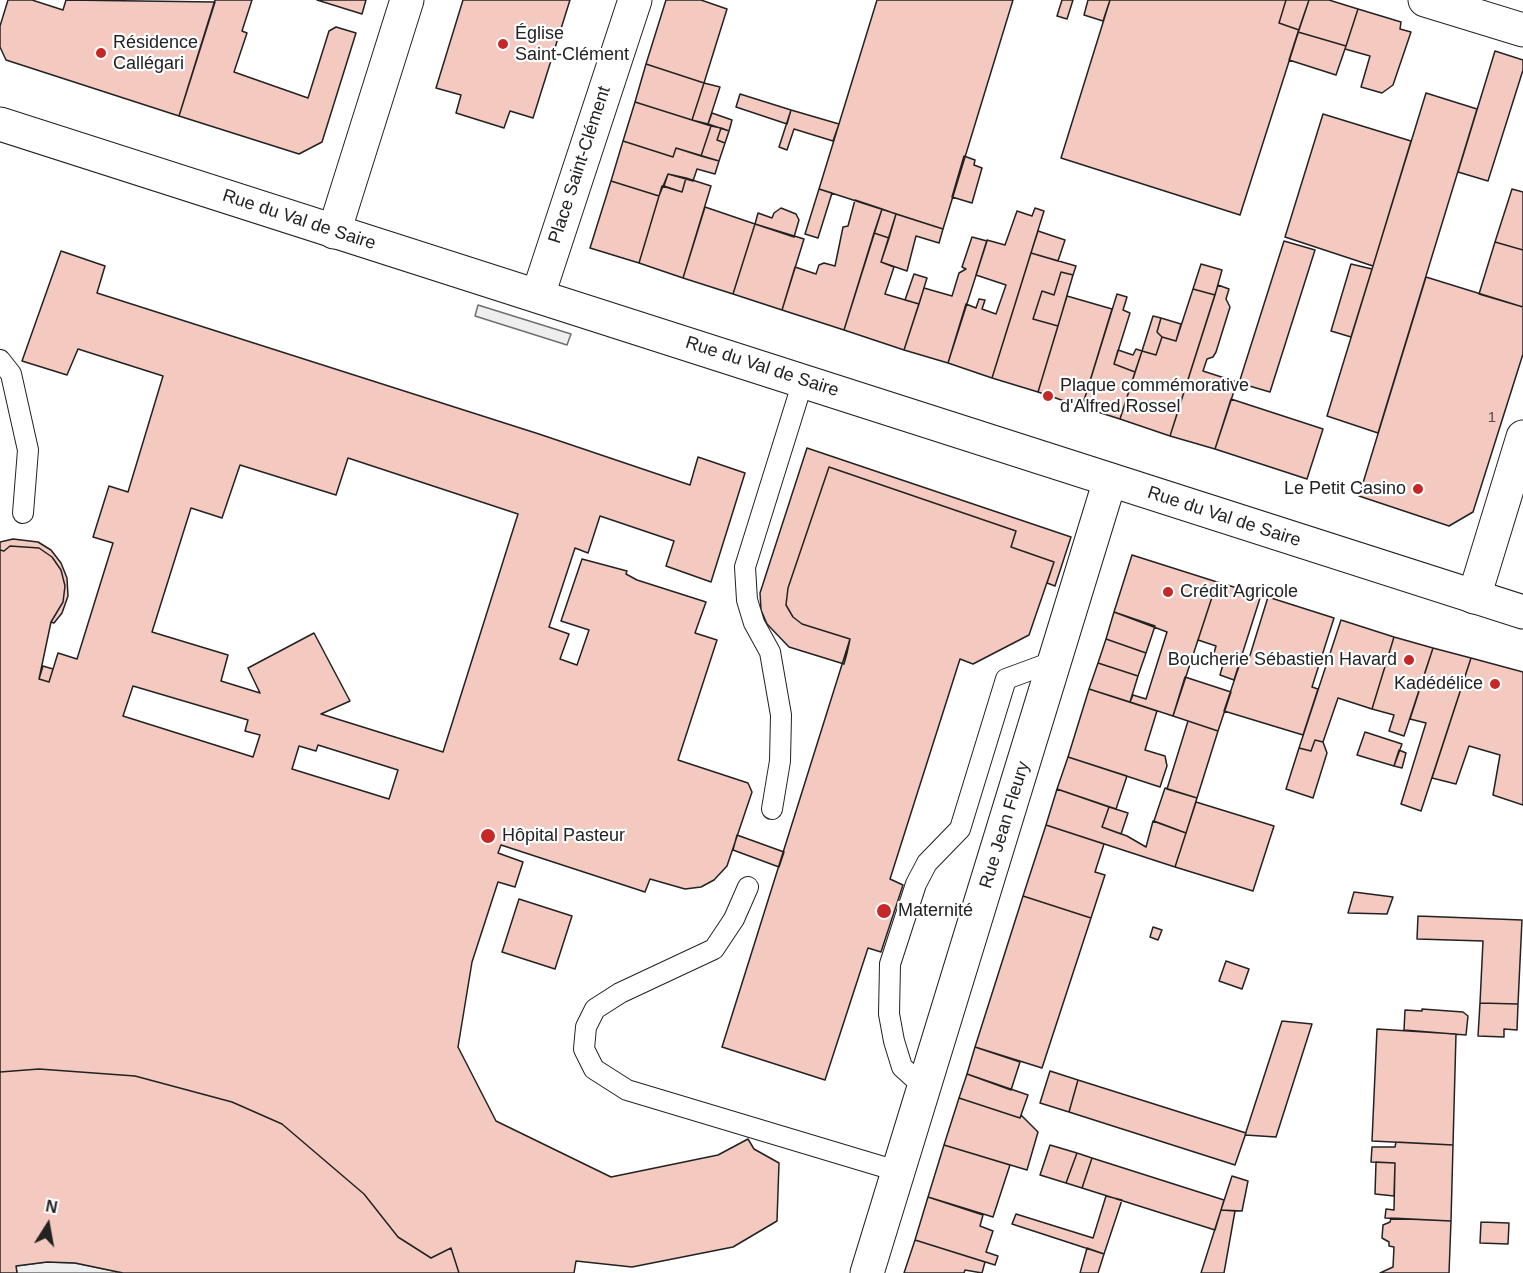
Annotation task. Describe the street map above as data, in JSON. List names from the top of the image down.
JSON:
{
  "streets": {
    "street": ["Place Saint-Clément", "Rue du Val de Saire", "Rue Jean Fleury"]
  },
  "crossings": [
    ["Place Saint-Clément", "Rue du Val de Saire"],
    ["Rue du Val de Saire", "Rue Jean Fleury"]
  ],
  "places": [
    "Église Saint-Clément",
    "Résidence Callégari",
    "Plaque commémorative d'Alfred Rossel",
    "Le Petit Casino",
    "Crédit Agricole",
    "Boucherie Sébastien Havard",
    "Kadédélice",
    "Hôpital Pasteur",
    "Maternité"
  ],
  "house_numbers": ["1"],
  "north": "top"
}
